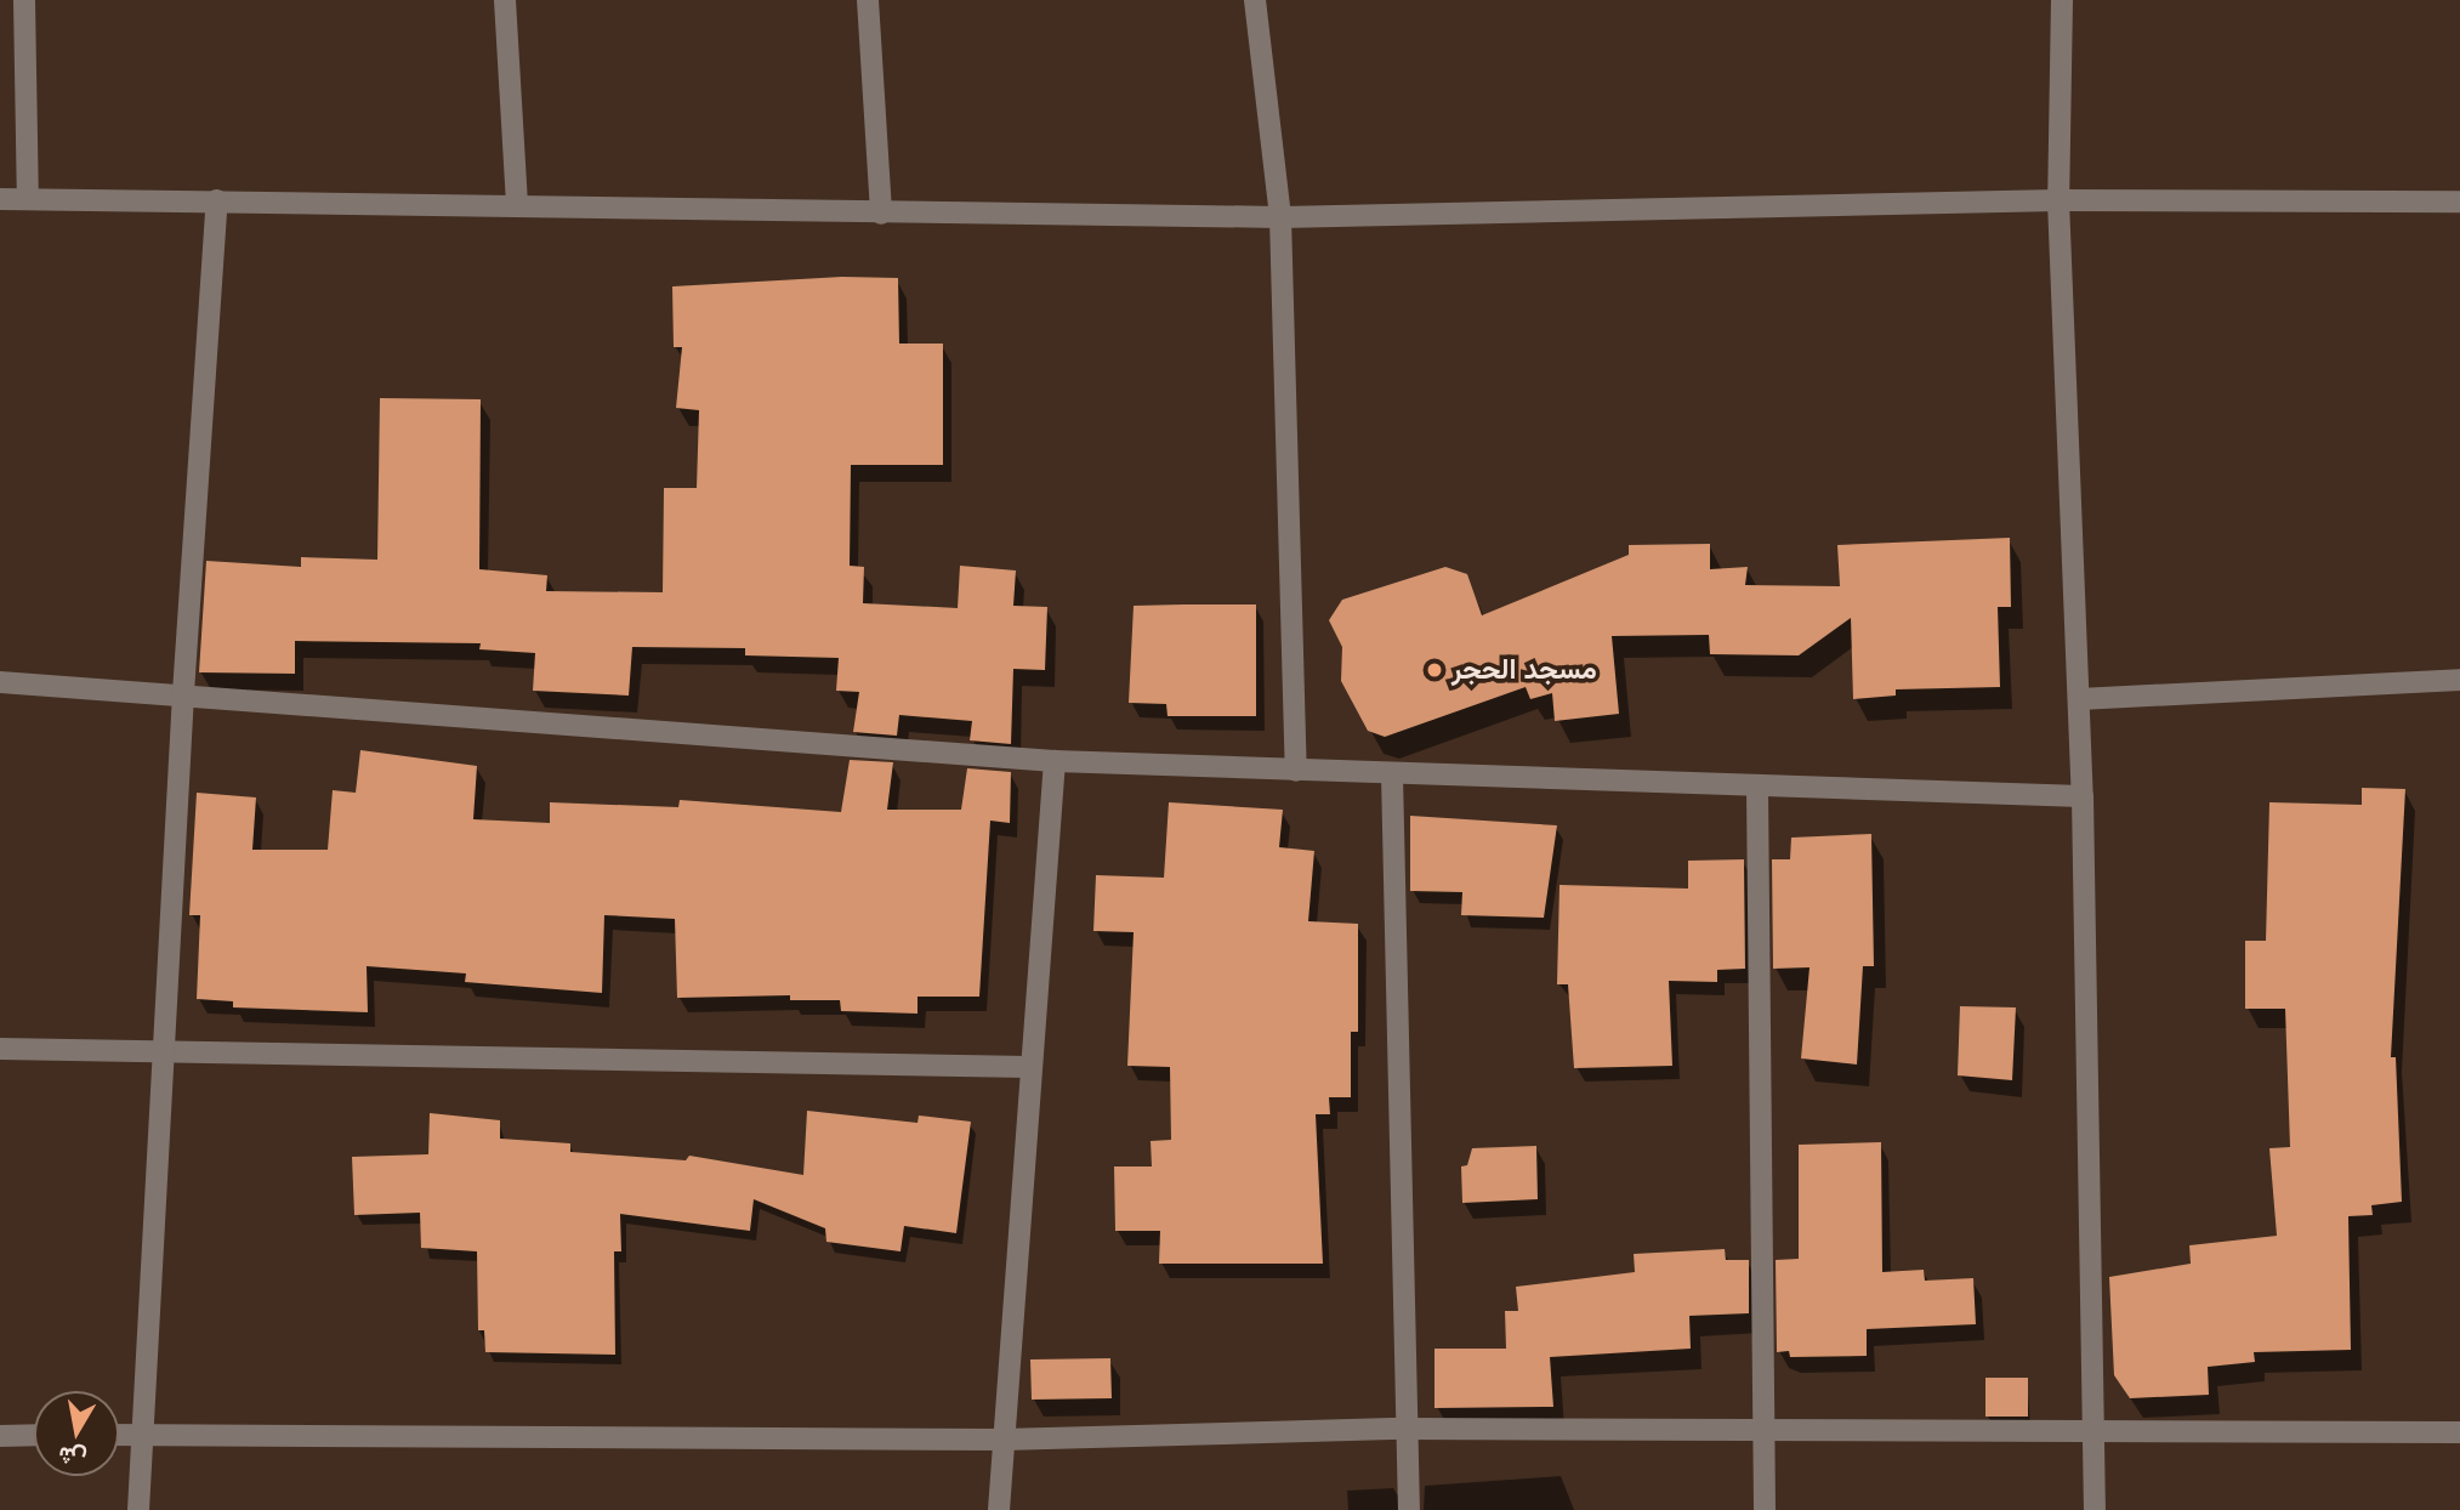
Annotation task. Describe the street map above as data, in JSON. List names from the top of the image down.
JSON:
{
  "places": ["مسجد الحجر"],
  "north": "bottom"
}
